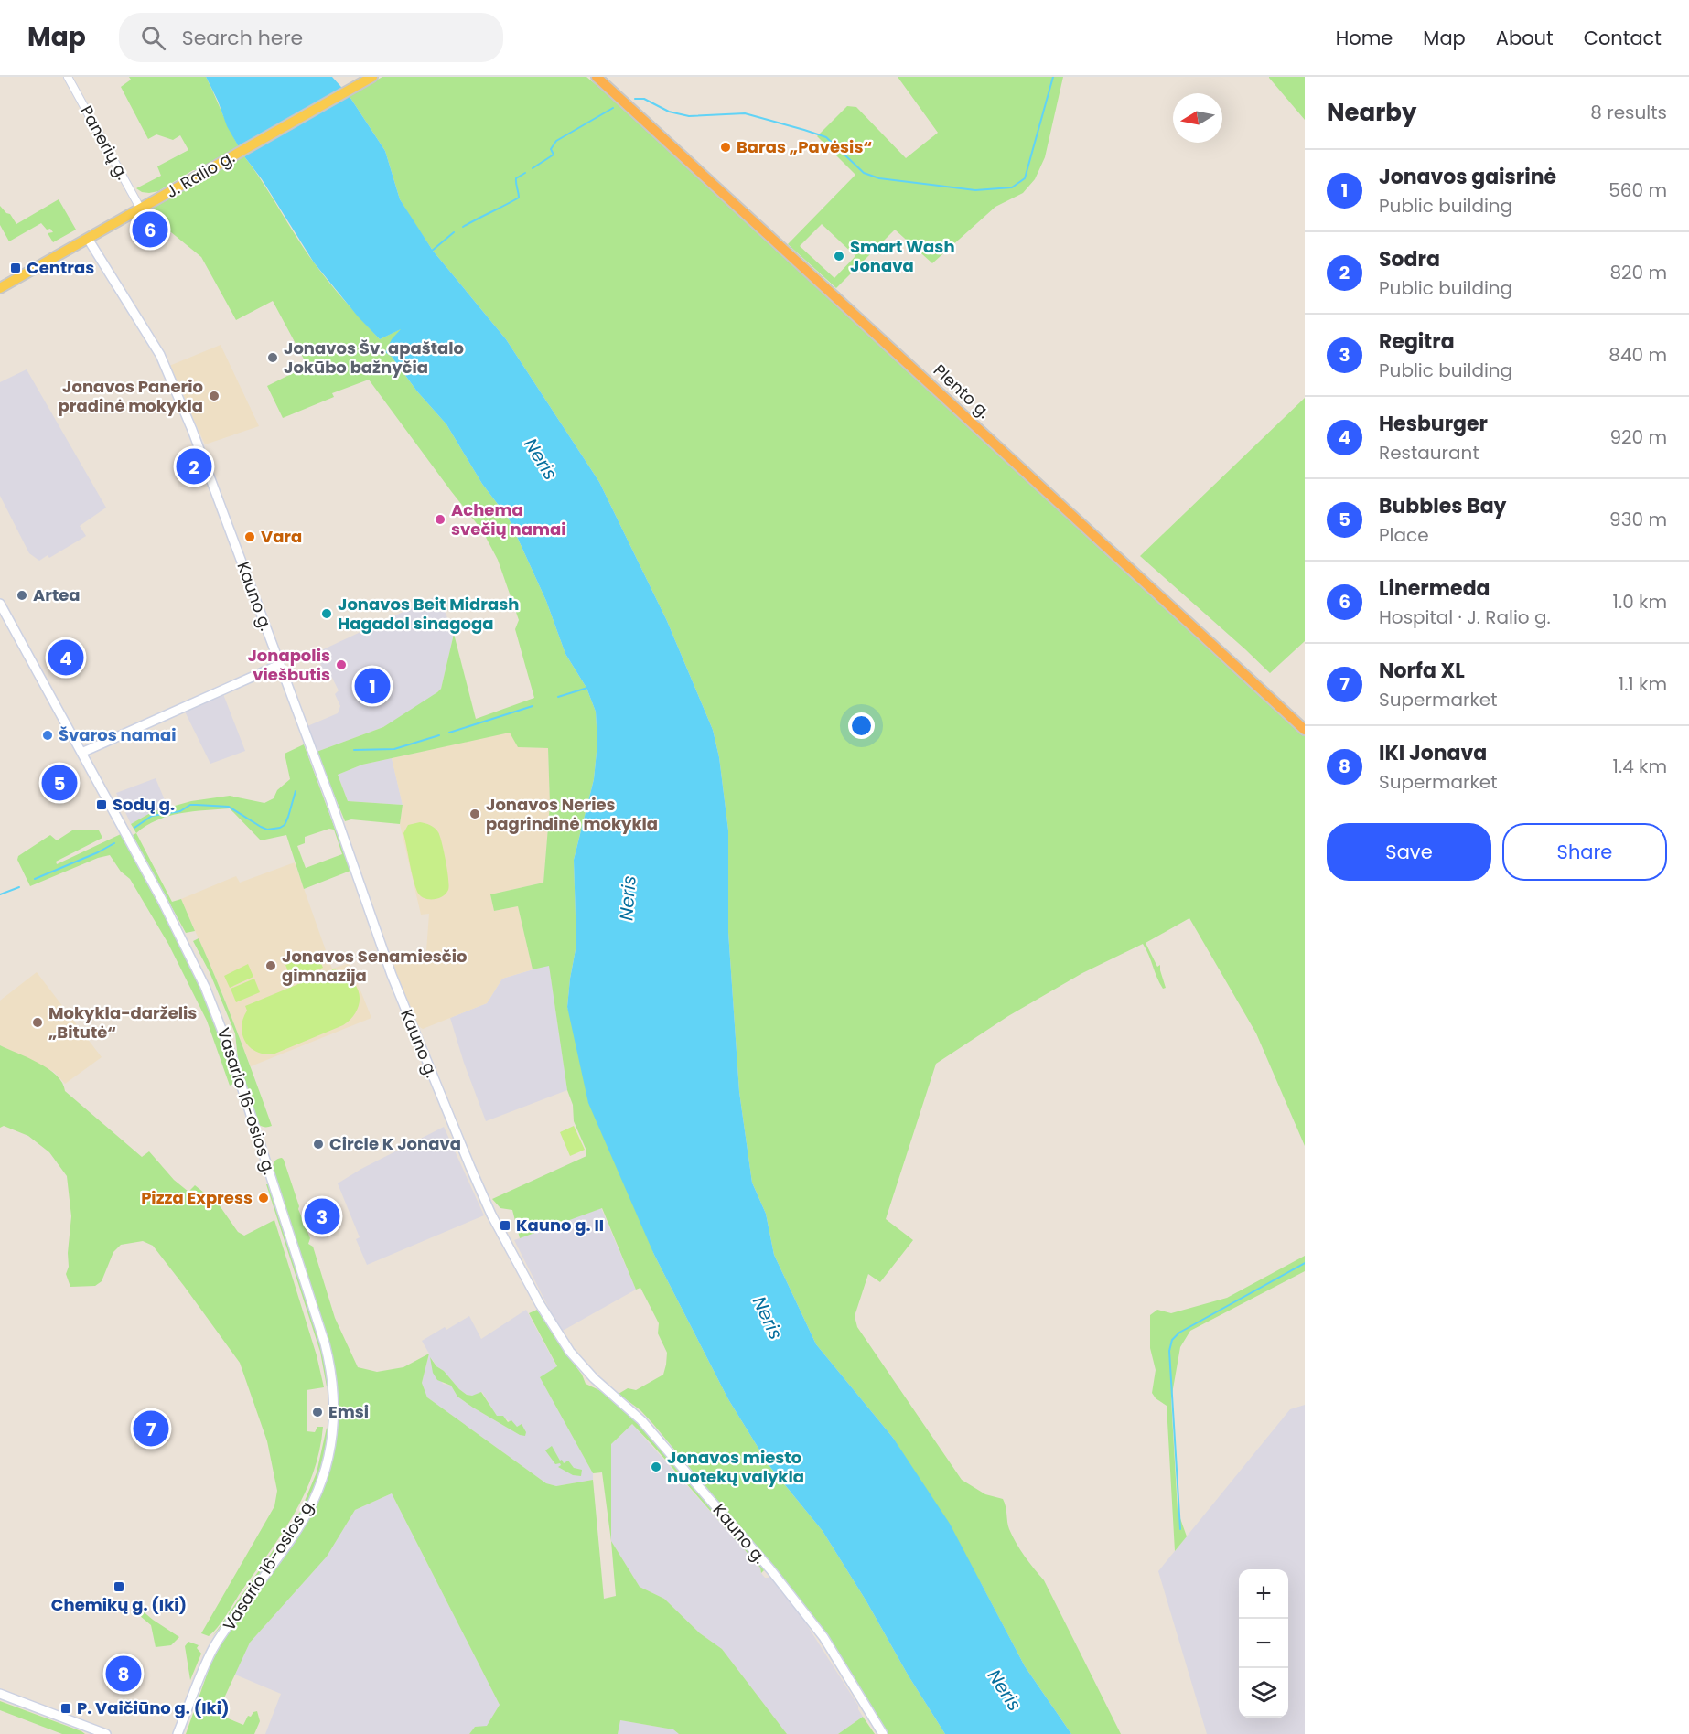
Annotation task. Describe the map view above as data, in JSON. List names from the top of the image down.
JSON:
{
  "streets": {
    "highway": ["Plento g."],
    "main road": ["J. Ralio g.", "Kauno g.", "Vasario 16-osios g."],
    "street": ["Panerių g."]
  },
  "crossings": [
    ["Panerių g.", "J. Ralio g."],
    ["J. Ralio g.", "Kauno g."]
  ],
  "water": ["Neris"],
  "places": {
    "other": [
      "Baras „Pavėsis“",
      "Smart Wash Jonava",
      "Jonavos Šv. apaštalo Jokūbo bažnyčia",
      "Jonavos Panerio pradinė mokykla",
      "Achema svečių namai",
      "Vara",
      "Artea",
      "Jonavos Beit Midrash Hagadol sinagoga",
      "Jonapolis viešbutis",
      "Švaros namai",
      "Jonavos Neries pagrindinė mokykla",
      "Jonavos Senamiesčio gimnazija",
      "Mokykla-darželis „Bitutė“",
      "Circle K Jonava",
      "Pizza Express",
      "Emsi",
      "Jonavos miesto nuotekų valykla"
    ],
    "transit": [
      "Centras",
      "Sodų g.",
      "Kauno g. II",
      "Chemikų g. (Iki)",
      "P. Vaičiūno g. (Iki)"
    ]
  },
  "north": "left",
  "page": {
    "header": "Map",
    "search": "Search here",
    "nav": [
      "Home",
      "Map",
      "About",
      "Contact"
    ],
    "heading": ["Nearby", "8 results"],
    "list": [
      {
        "mark": "1",
        "name": "Jonavos gaisrinė",
        "note": "Public building",
        "value": "560 m"
      },
      {
        "mark": "2",
        "name": "Sodra",
        "note": "Public building",
        "value": "820 m"
      },
      {
        "mark": "3",
        "name": "Regitra",
        "note": "Public building",
        "value": "840 m"
      },
      {
        "mark": "4",
        "name": "Hesburger",
        "note": "Restaurant",
        "value": "920 m"
      },
      {
        "mark": "5",
        "name": "Bubbles Bay",
        "note": "Place",
        "value": "930 m"
      },
      {
        "mark": "6",
        "name": "Linermeda",
        "note": "Hospital · J. Ralio g.",
        "value": "1.0 km"
      },
      {
        "mark": "7",
        "name": "Norfa XL",
        "note": "Supermarket",
        "value": "1.1 km"
      },
      {
        "mark": "8",
        "name": "IKI Jonava",
        "note": "Supermarket",
        "value": "1.4 km"
      }
    ],
    "pins": [
      "6",
      "2",
      "4",
      "1",
      "5",
      "3",
      "7",
      "8"
    ],
    "buttons": ["Save", "Share"],
    "map_buttons": ["+", "−"]
  }
}
